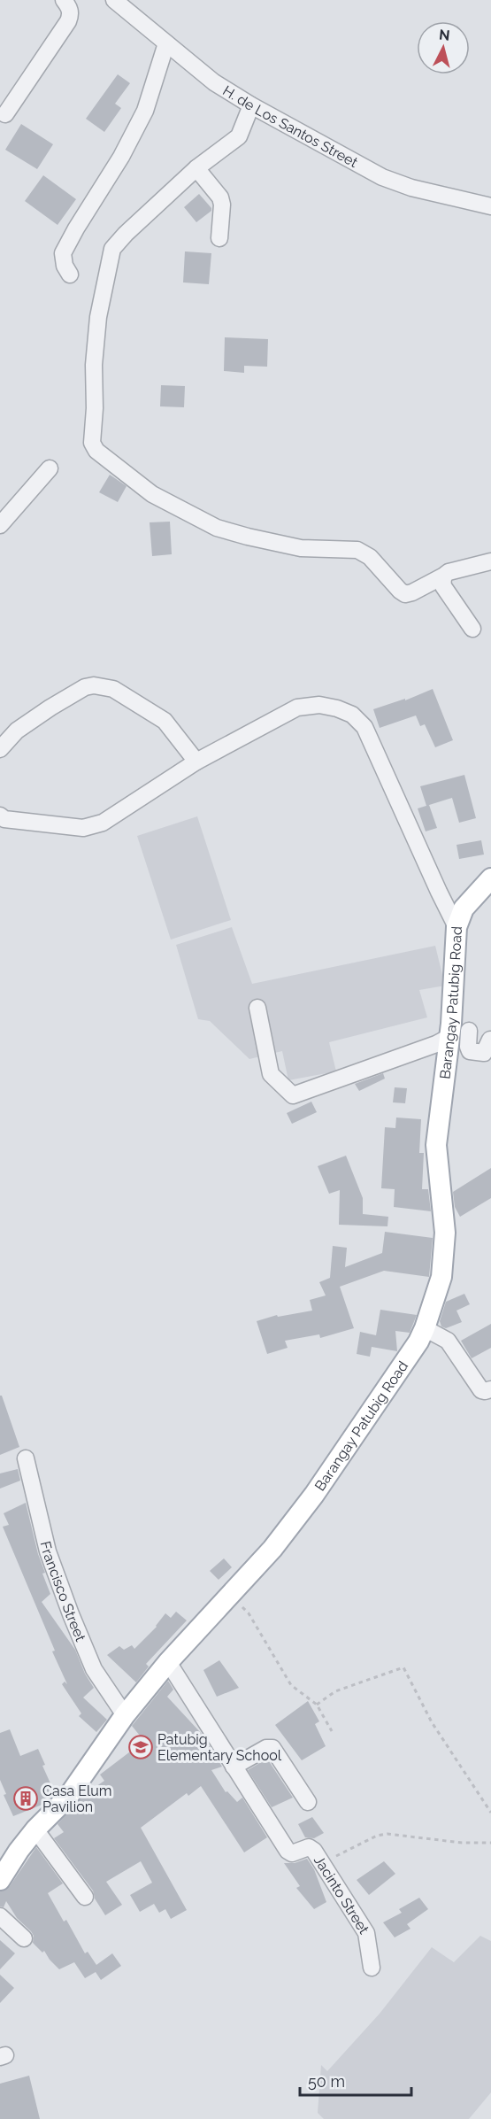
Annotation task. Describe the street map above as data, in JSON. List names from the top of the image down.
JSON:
{
  "streets": {
    "main road": ["Barangay Patubig Road"],
    "street": ["H. de Los Santos Street", "Francisco Street", "Jacinto Street"]
  },
  "crossings": [
    ["Barangay Patubig Road", "Francisco Street"],
    ["Barangay Patubig Road", "Jacinto Street"]
  ],
  "places": {
    "school or university": ["Patubig Elementary School"],
    "building": ["Casa Elum Pavilion"]
  },
  "scale_bar": "50 m",
  "north": "top"
}
